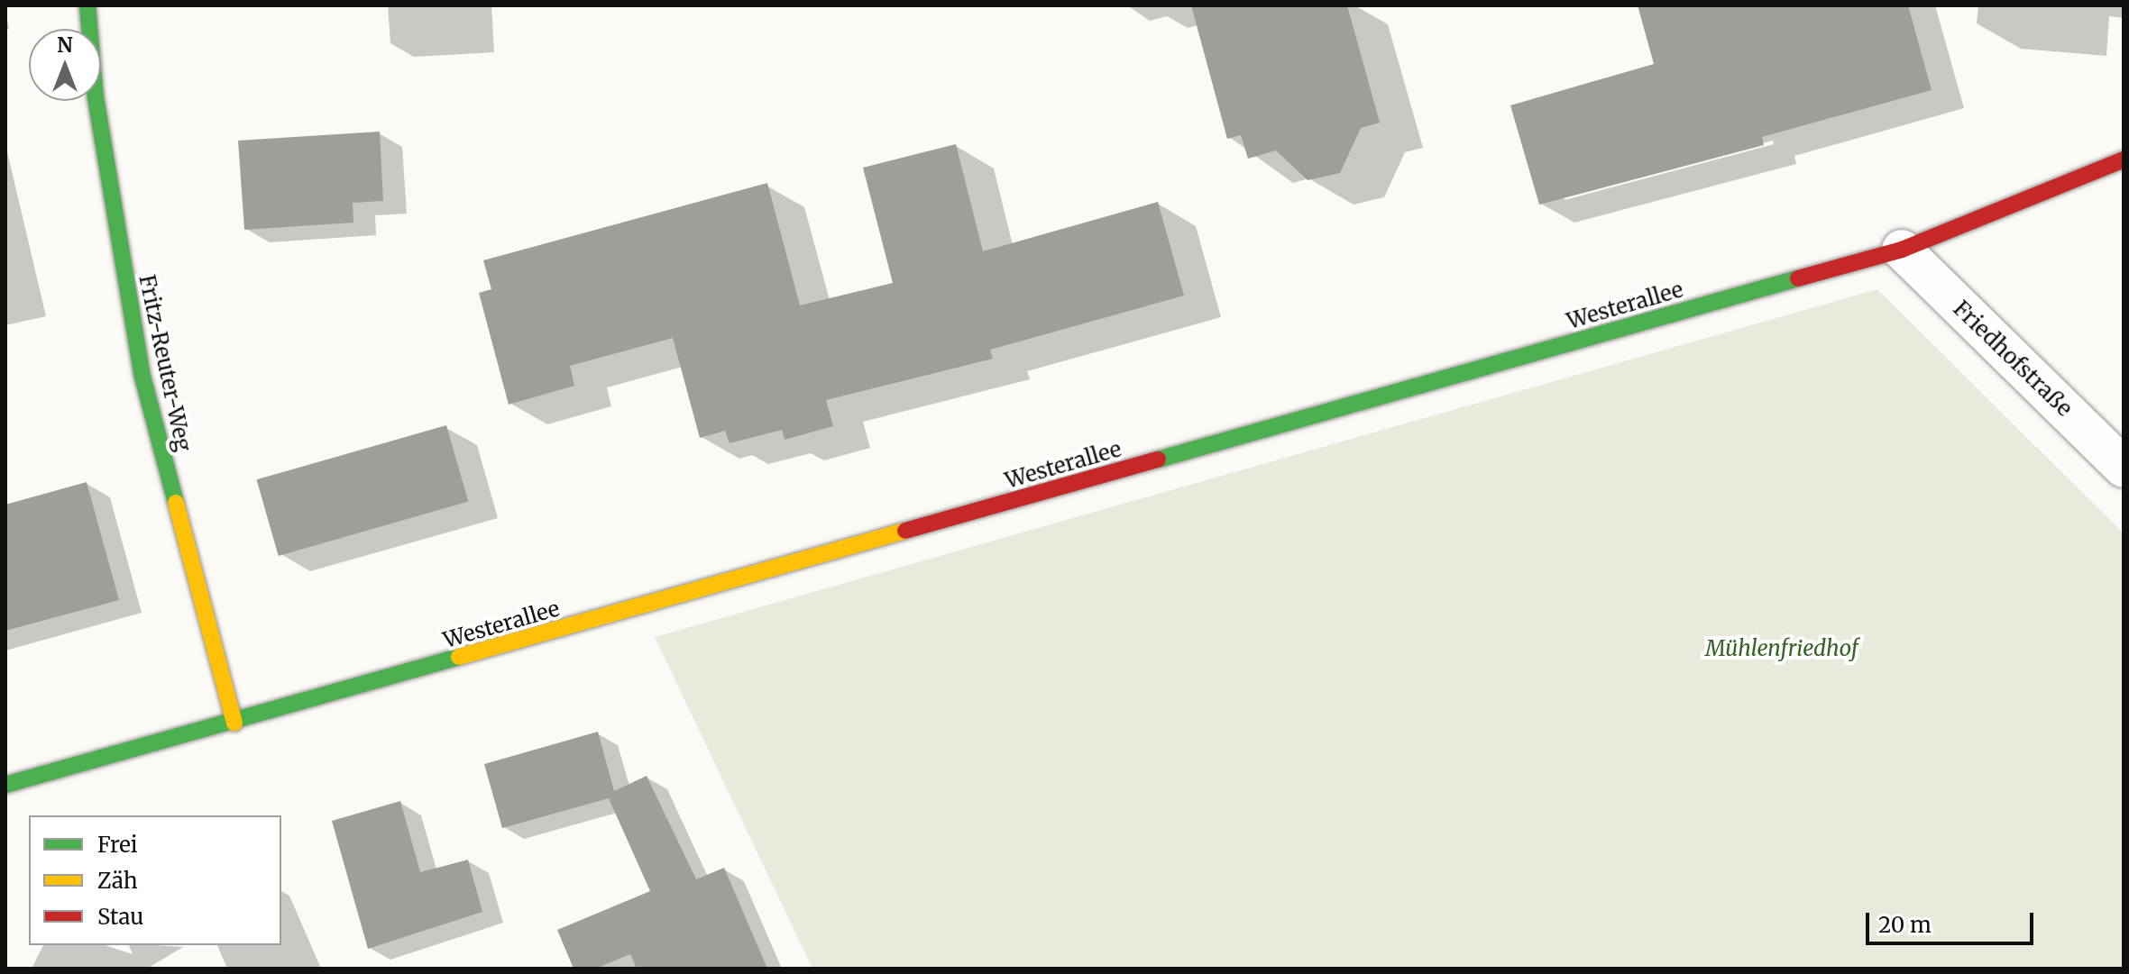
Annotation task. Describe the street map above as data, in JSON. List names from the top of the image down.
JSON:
{
  "streets": {
    "street": ["Westerallee", "Friedhofstraße", "Fritz-Reuter-Weg"]
  },
  "crossings": [
    ["Westerallee", "Friedhofstraße"],
    ["Westerallee", "Fritz-Reuter-Weg"]
  ],
  "parks": ["Mühlenfriedhof"],
  "legend": ["Frei", "Zäh", "Stau"],
  "scale_bar": "20 m",
  "north": "top"
}
